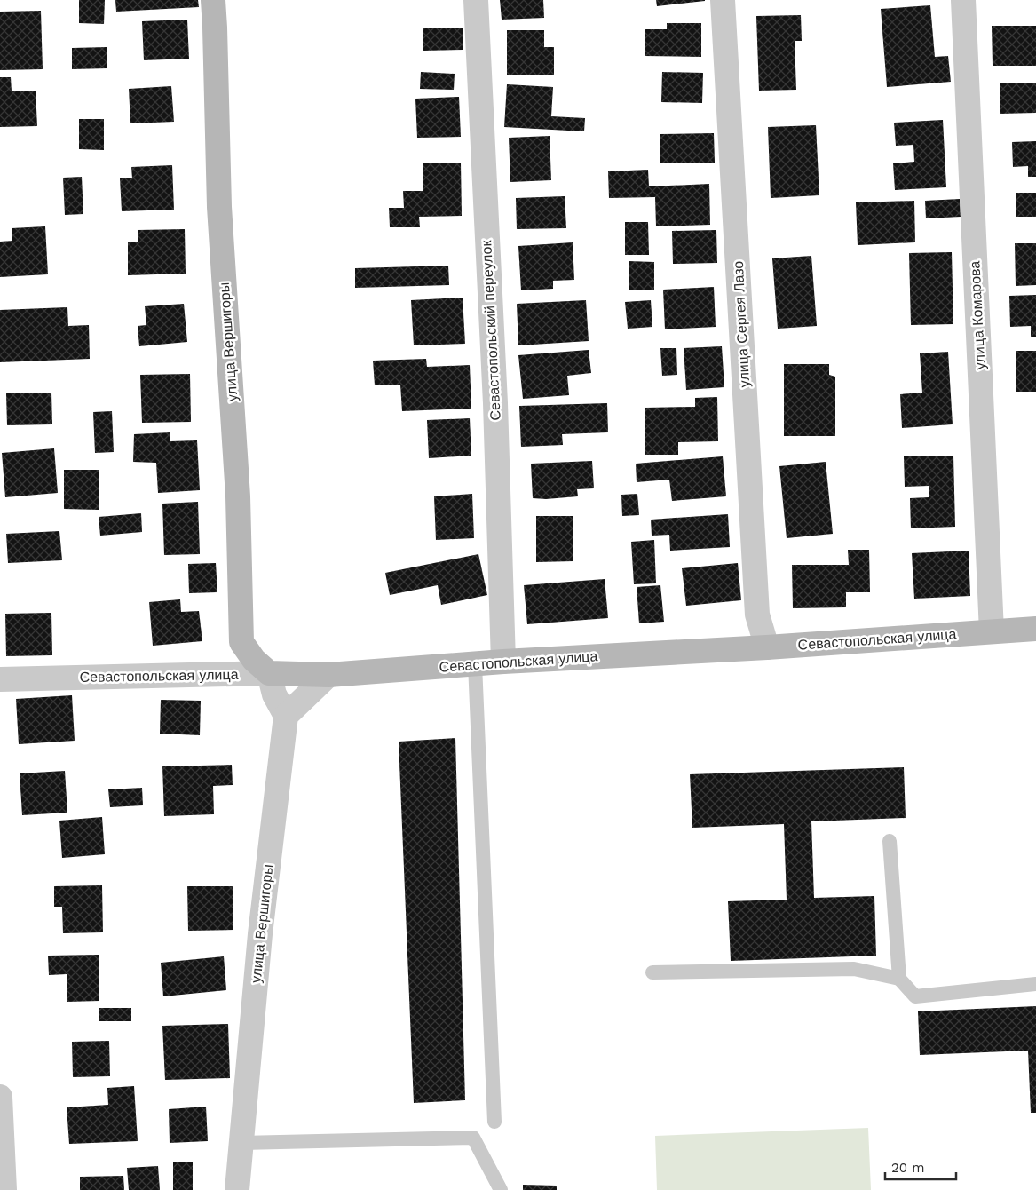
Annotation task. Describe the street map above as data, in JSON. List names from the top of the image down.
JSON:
{
  "streets": {
    "street": [
      "улица Комарова",
      "улица Сергея Лазо",
      "Севастопольский переулок",
      "улица Вершигоры",
      "Севастопольская улица"
    ]
  },
  "crossings": [
    ["улица Комарова", "Севастопольская улица"],
    ["улица Сергея Лазо", "Севастопольская улица"],
    ["Севастопольский переулок", "Севастопольская улица"],
    ["улица Вершигоры", "Севастопольская улица"]
  ],
  "scale_bar": "20 m"
}
